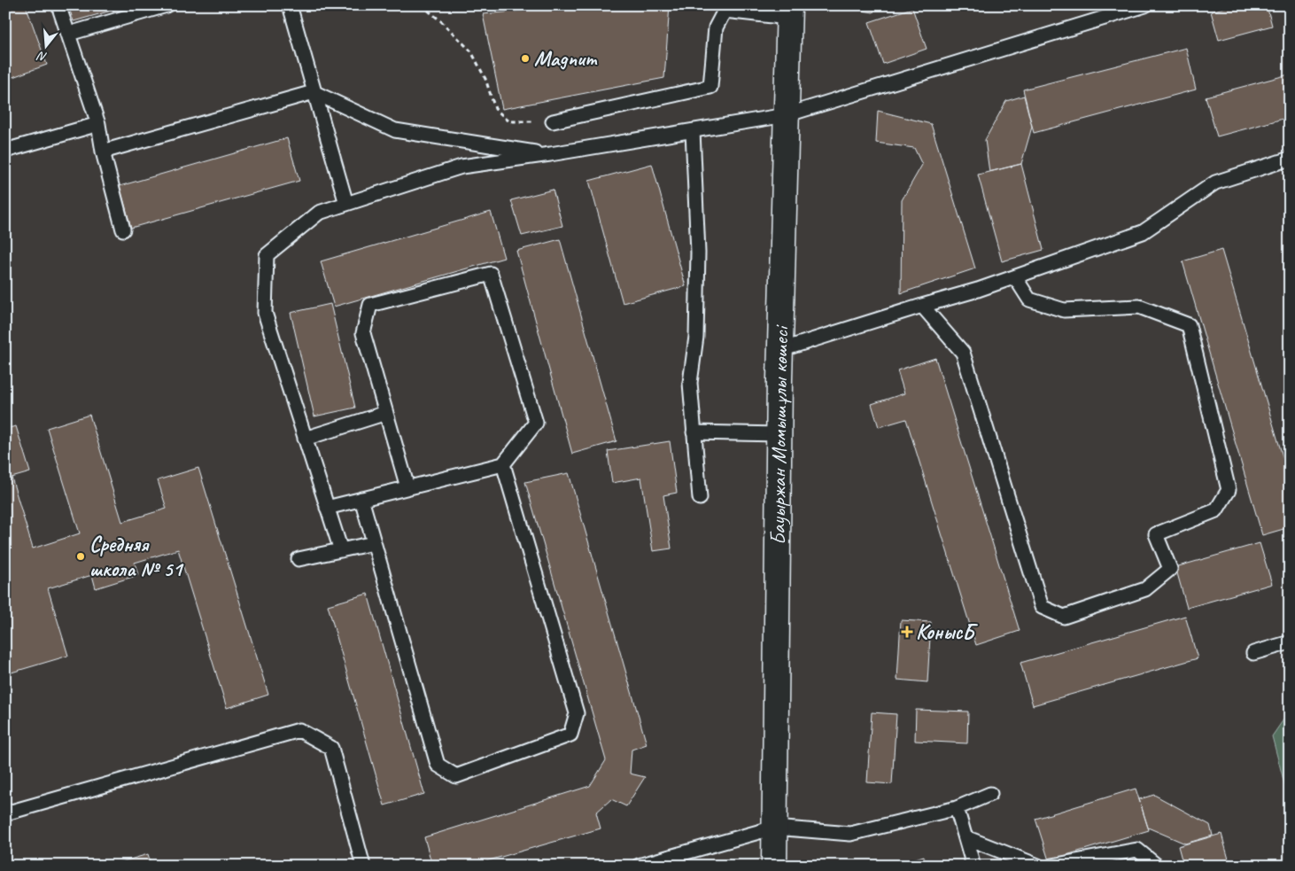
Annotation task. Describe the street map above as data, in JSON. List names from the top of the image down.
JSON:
{
  "streets": {
    "street": ["Бауыржан Момышұлы көшесі"]
  },
  "places": {
    "other": ["Magnum", "Средняя школа № 51"],
    "health": ["КонысБ"]
  },
  "north": "bottom"
}
